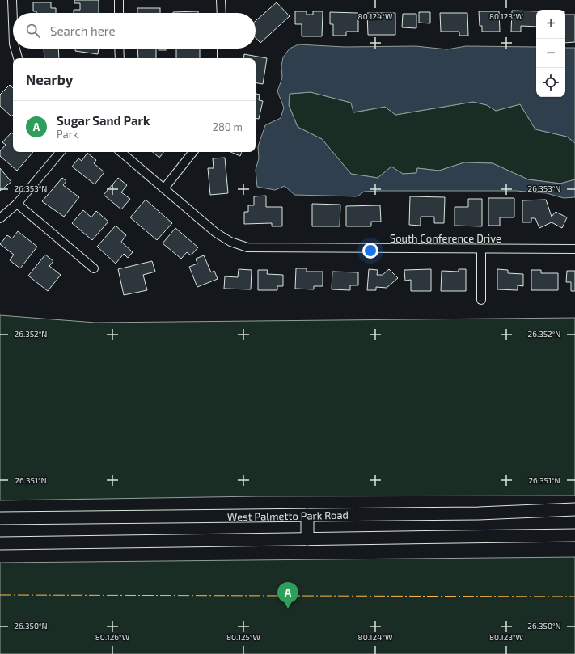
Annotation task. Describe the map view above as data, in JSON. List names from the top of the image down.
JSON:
{
  "streets": {
    "main road": ["West Palmetto Park Road"],
    "street": ["South Conference Drive"]
  },
  "page": {
    "map_buttons": ["+", "−"],
    "search": "Search here",
    "heading": "Nearby",
    "list": [
      {
        "mark": "A",
        "name": "Sugar Sand Park",
        "note": "Park",
        "value": "280 m"
      }
    ],
    "pins": "A"
  },
  "coordinates": [
    "80.124°W",
    "80.123°W",
    "26.353°N",
    "26.352°N",
    "26.351°N",
    "26.350°N",
    "80.126°W",
    "80.125°W"
  ]
}
